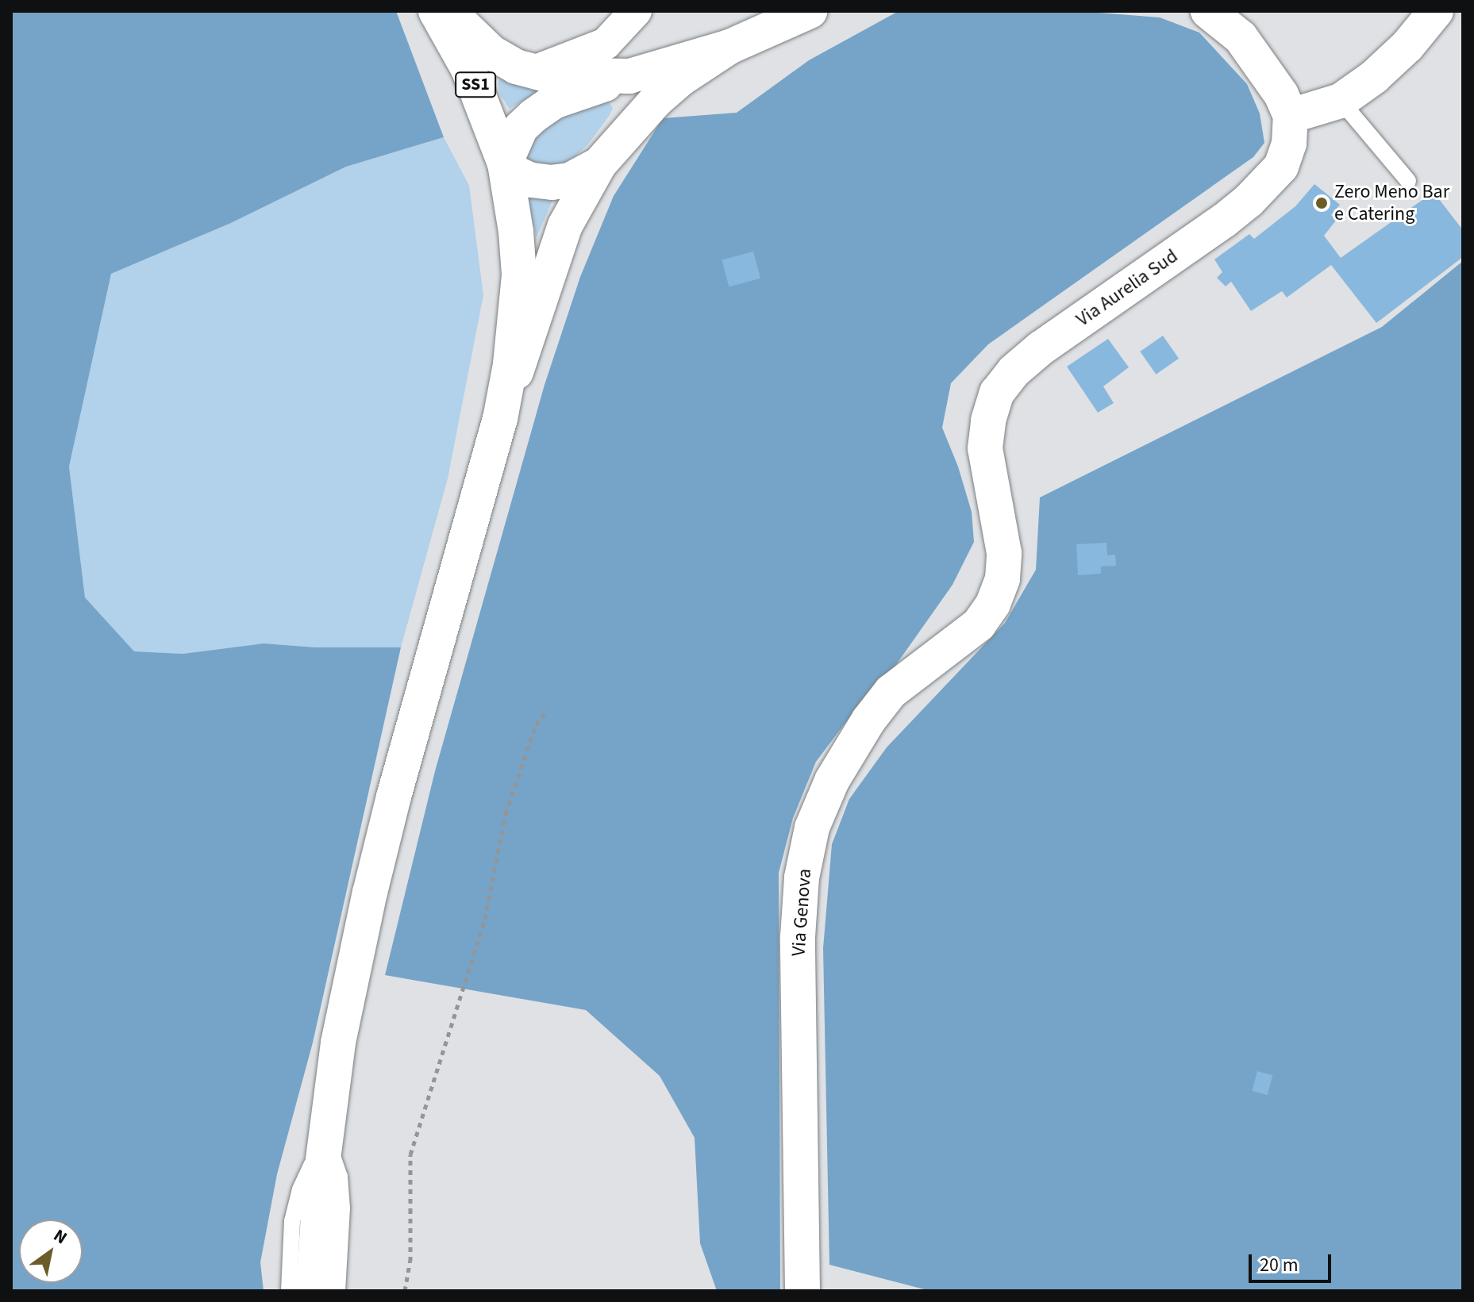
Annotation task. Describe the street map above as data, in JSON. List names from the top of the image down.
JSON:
{
  "streets": {
    "main road": ["SS1", "Via Aurelia Sud", "Via Genova"]
  },
  "crossings": [
    ["Via Aurelia Sud", "Via Genova"]
  ],
  "places": ["Zero Meno Bar e Catering"],
  "scale_bar": "20 m",
  "north": "top right"
}
